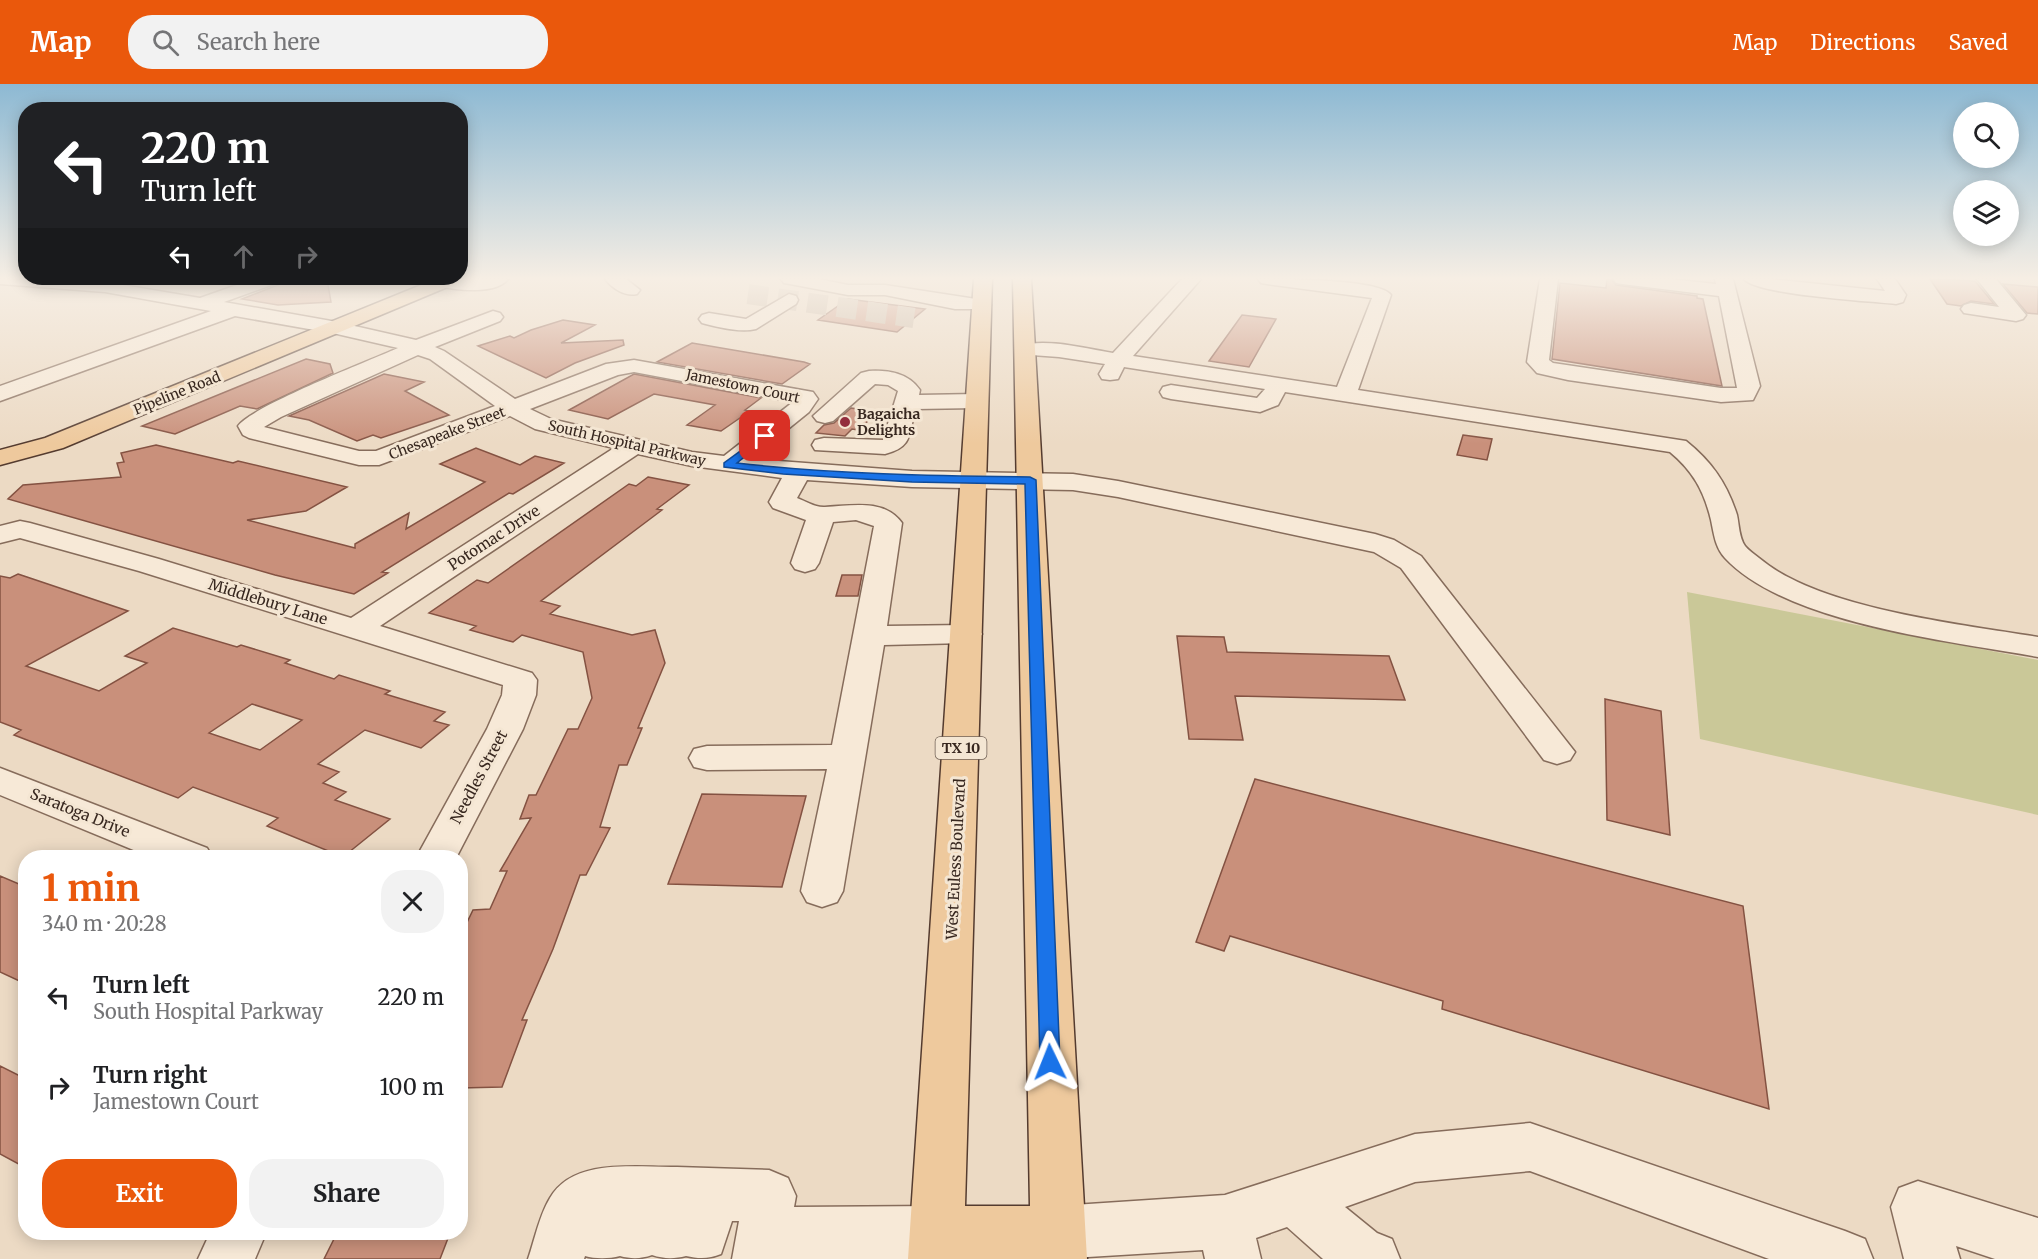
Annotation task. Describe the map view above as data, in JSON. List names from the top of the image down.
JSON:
{
  "streets": {
    "main road": ["Pipeline Road", "TX 10", "West Euless Boulevard"],
    "street": [
      "Jamestown Court",
      "Chesapeake Street",
      "South Hospital Parkway",
      "Potomac Drive",
      "Middlebury Lane",
      "Needles Street",
      "Saratoga Drive"
    ]
  },
  "crossings": [
    ["Jamestown Court", "Chesapeake Street"],
    ["Jamestown Court", "South Hospital Parkway"],
    ["Chesapeake Street", "South Hospital Parkway"],
    ["South Hospital Parkway", "Potomac Drive"],
    ["South Hospital Parkway", "West Euless Boulevard"],
    ["Potomac Drive", "Middlebury Lane"],
    ["Middlebury Lane", "Needles Street"]
  ],
  "places": ["Bagaicha Delights"],
  "page": {
    "header": "Map",
    "search": "Search here",
    "nav": ["Map", "Directions", "Saved"],
    "turn": ["220 m", "Turn left"],
    "heading": ["1 min", "340 m · 20:28"],
    "list": [
      {
        "name": "Turn left",
        "note": "South Hospital Parkway",
        "value": "220 m"
      },
      {
        "name": "Turn right",
        "note": "Jamestown Court",
        "value": "100 m"
      }
    ],
    "buttons": ["Exit", "Share"]
  }
}
